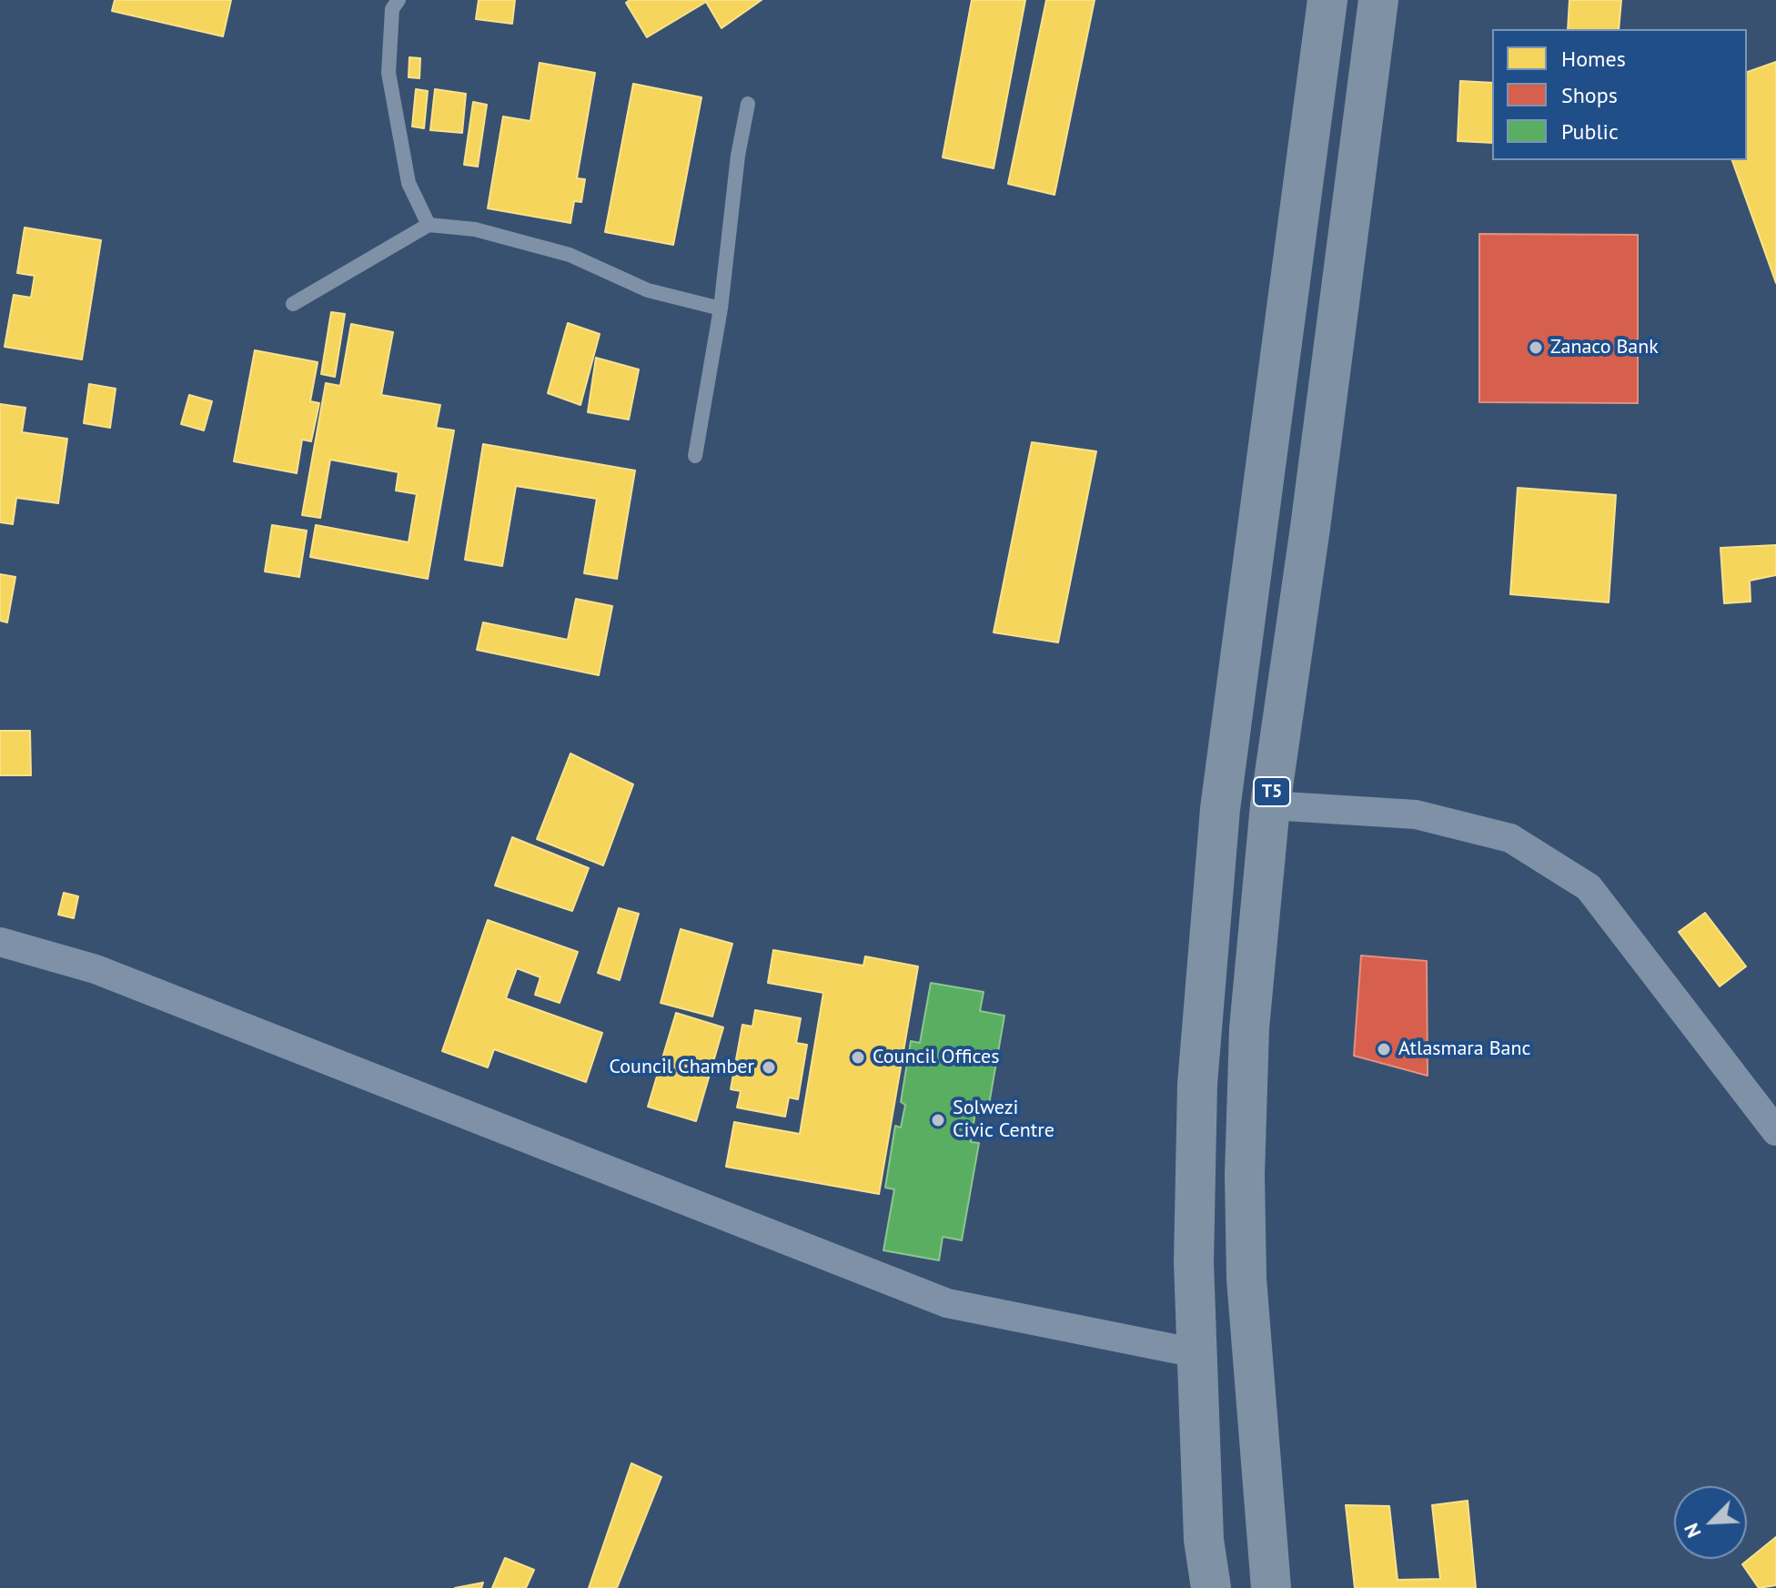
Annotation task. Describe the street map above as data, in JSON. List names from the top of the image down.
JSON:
{
  "streets": {
    "highway": ["T5"]
  },
  "places": [
    "Zanaco Bank",
    "Atlasmara Banc",
    "Council Offices",
    "Council Chamber",
    "Solwezi Civic Centre"
  ],
  "legend": ["Homes", "Shops", "Public"],
  "north": "bottom left"
}
